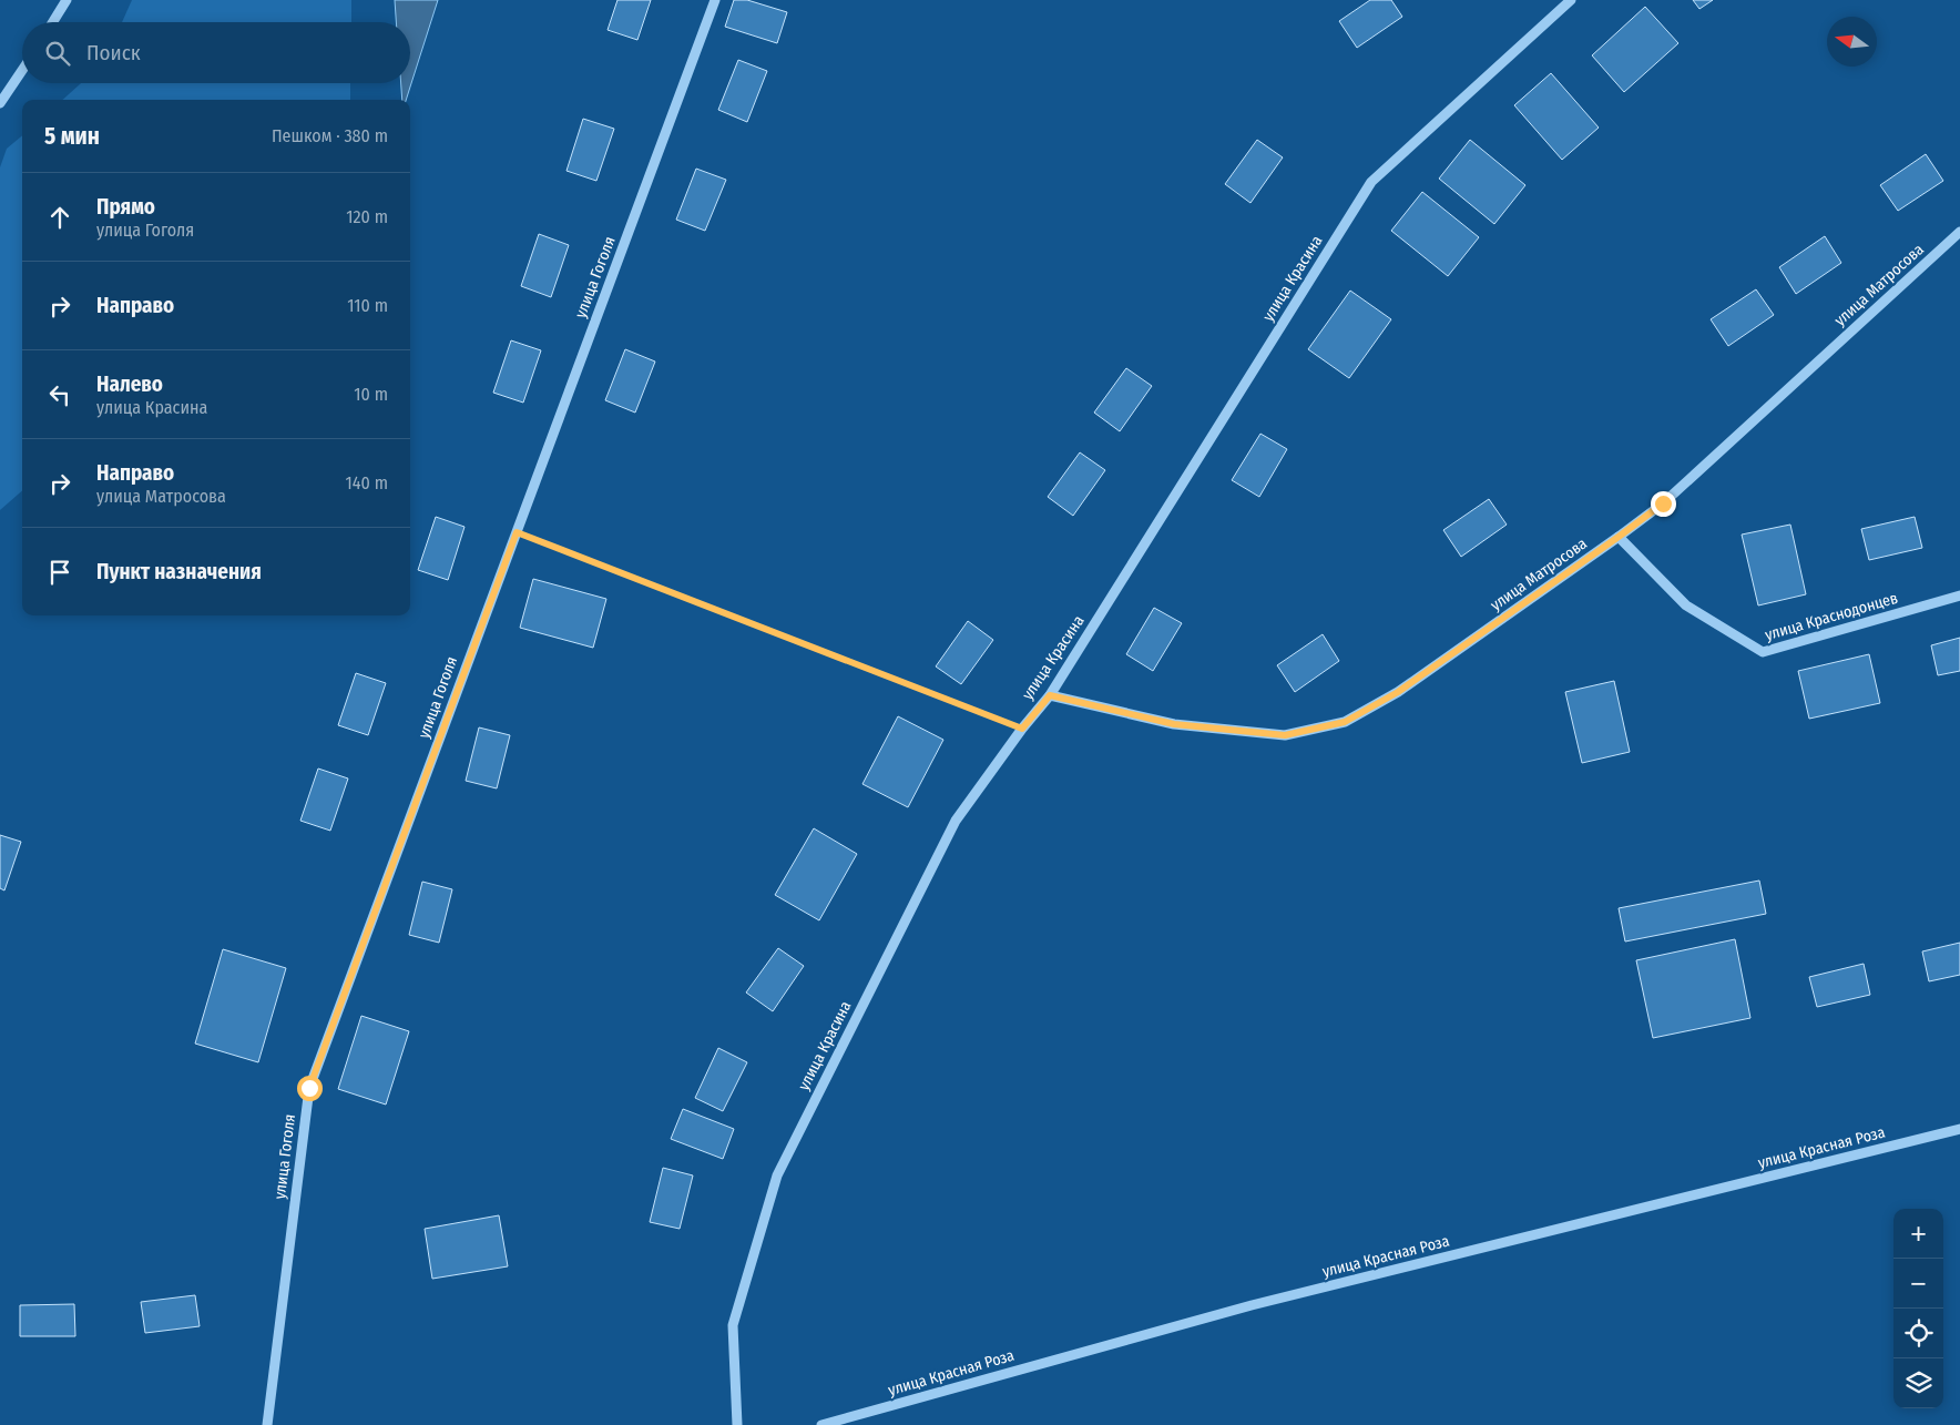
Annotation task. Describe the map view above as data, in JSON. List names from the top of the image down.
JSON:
{
  "streets": {
    "street": [
      "улица Гоголя",
      "улица Красина",
      "улица Матросова",
      "улица Краснодонцев",
      "улица Красная Роза"
    ]
  },
  "crossings": [
    ["улица Красина", "улица Матросова"],
    ["улица Матросова", "улица Краснодонцев"]
  ],
  "north": "left",
  "page": {
    "search": "Поиск",
    "heading": ["5 мин", "Пешком · 380 m"],
    "list": [
      ["Прямо", "улица Гоголя", "120 m"],
      ["Направо", "110 m"],
      ["Налево", "улица Красина", "10 m"],
      ["Направо", "улица Матросова", "140 m"],
      "Пункт назначения"
    ],
    "map_buttons": ["+", "−"]
  }
}
